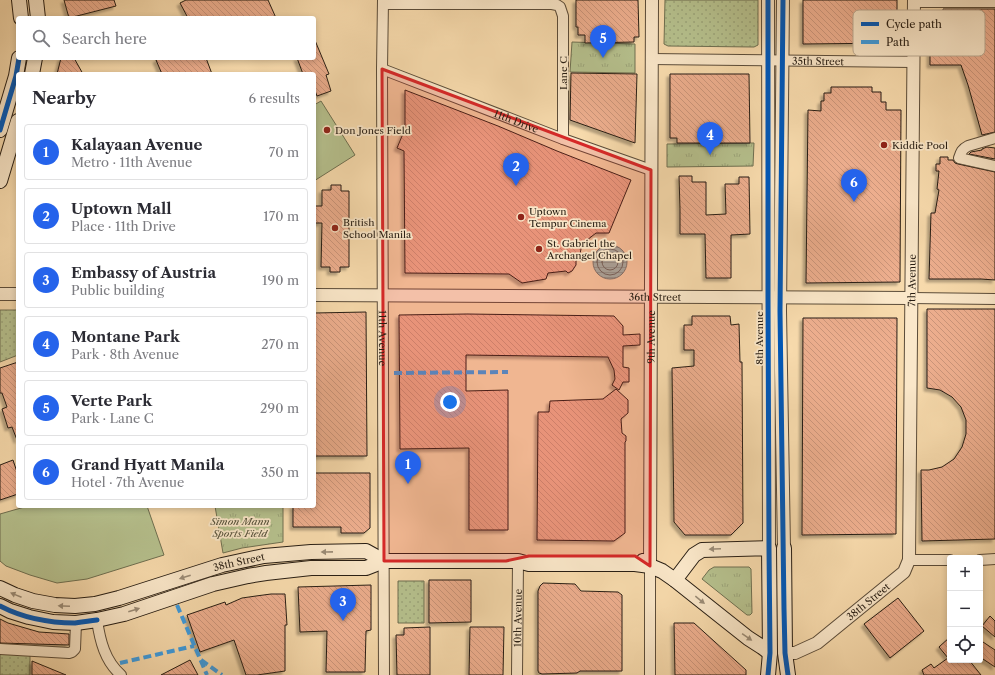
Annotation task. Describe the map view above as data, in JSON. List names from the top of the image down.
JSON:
{
  "streets": {
    "main road": ["8th Avenue", "38th Street"],
    "street": [
      "35th Street",
      "Lane C",
      "11th Drive",
      "7th Avenue",
      "36th Street",
      "11th Avenue",
      "9th Avenue",
      "10th Avenue"
    ]
  },
  "crossings": [
    ["35th Street", "7th Avenue"],
    ["35th Street", "9th Avenue"],
    ["35th Street", "8th Avenue"],
    ["Lane C", "11th Drive"],
    ["Lane C", "11th Avenue"],
    ["11th Drive", "11th Avenue"],
    ["11th Drive", "9th Avenue"],
    ["7th Avenue", "36th Street"],
    ["7th Avenue", "38th Street"],
    ["36th Street", "11th Avenue"],
    ["36th Street", "9th Avenue"],
    ["36th Street", "8th Avenue"],
    ["11th Avenue", "38th Street"],
    ["9th Avenue", "38th Street"],
    ["8th Avenue", "38th Street"],
    ["38th Street", "10th Avenue"]
  ],
  "parks": ["Simon Mann Sports Field"],
  "places": [
    "Don Jones Field",
    "Kiddie Pool",
    "Uptown Tempur Cinema",
    "British School Manila",
    "St. Gabriel the Archangel Chapel"
  ],
  "legend": ["Cycle path", "Path"],
  "page": {
    "search": "Search here",
    "pins": [
      "5",
      "4",
      "2",
      "6",
      "1",
      "3"
    ],
    "heading": ["Nearby", "6 results"],
    "list": [
      {
        "mark": "1",
        "name": "Kalayaan Avenue",
        "note": "Metro · 11th Avenue",
        "value": "70 m"
      },
      {
        "mark": "2",
        "name": "Uptown Mall",
        "note": "Place · 11th Drive",
        "value": "170 m"
      },
      {
        "mark": "3",
        "name": "Embassy of Austria",
        "note": "Public building",
        "value": "190 m"
      },
      {
        "mark": "4",
        "name": "Montane Park",
        "note": "Park · 8th Avenue",
        "value": "270 m"
      },
      {
        "mark": "5",
        "name": "Verte Park",
        "note": "Park · Lane C",
        "value": "290 m"
      },
      {
        "mark": "6",
        "name": "Grand Hyatt Manila",
        "note": "Hotel · 7th Avenue",
        "value": "350 m"
      }
    ],
    "map_buttons": ["+", "−"]
  }
}
